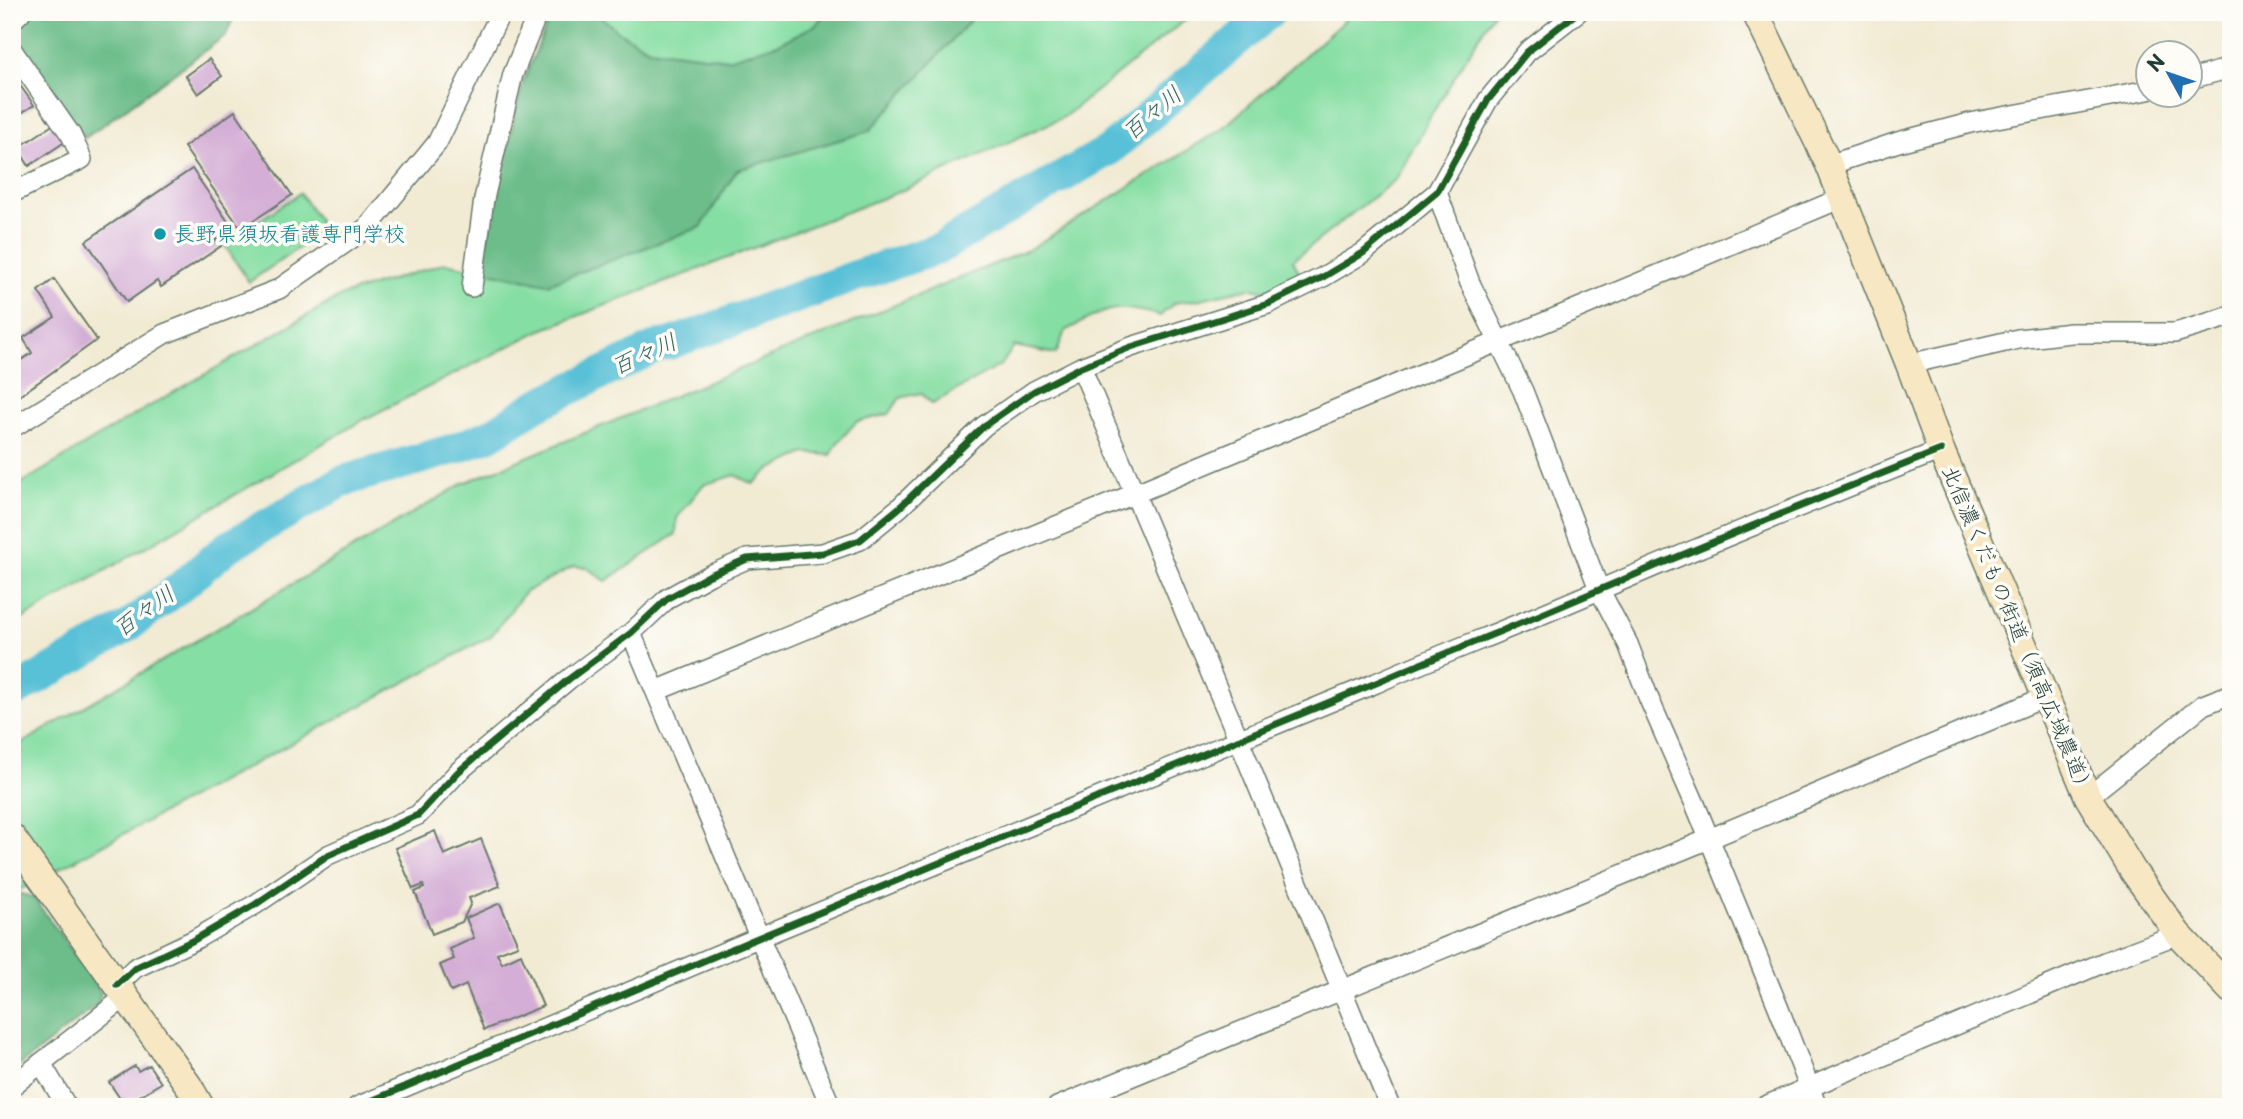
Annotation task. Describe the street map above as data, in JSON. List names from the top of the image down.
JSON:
{
  "streets": {
    "street": ["北信濃くだもの街道（須高広域農道）"]
  },
  "water": ["百々川"],
  "places": ["長野県須坂看護専門学校"],
  "north": "top left"
}
